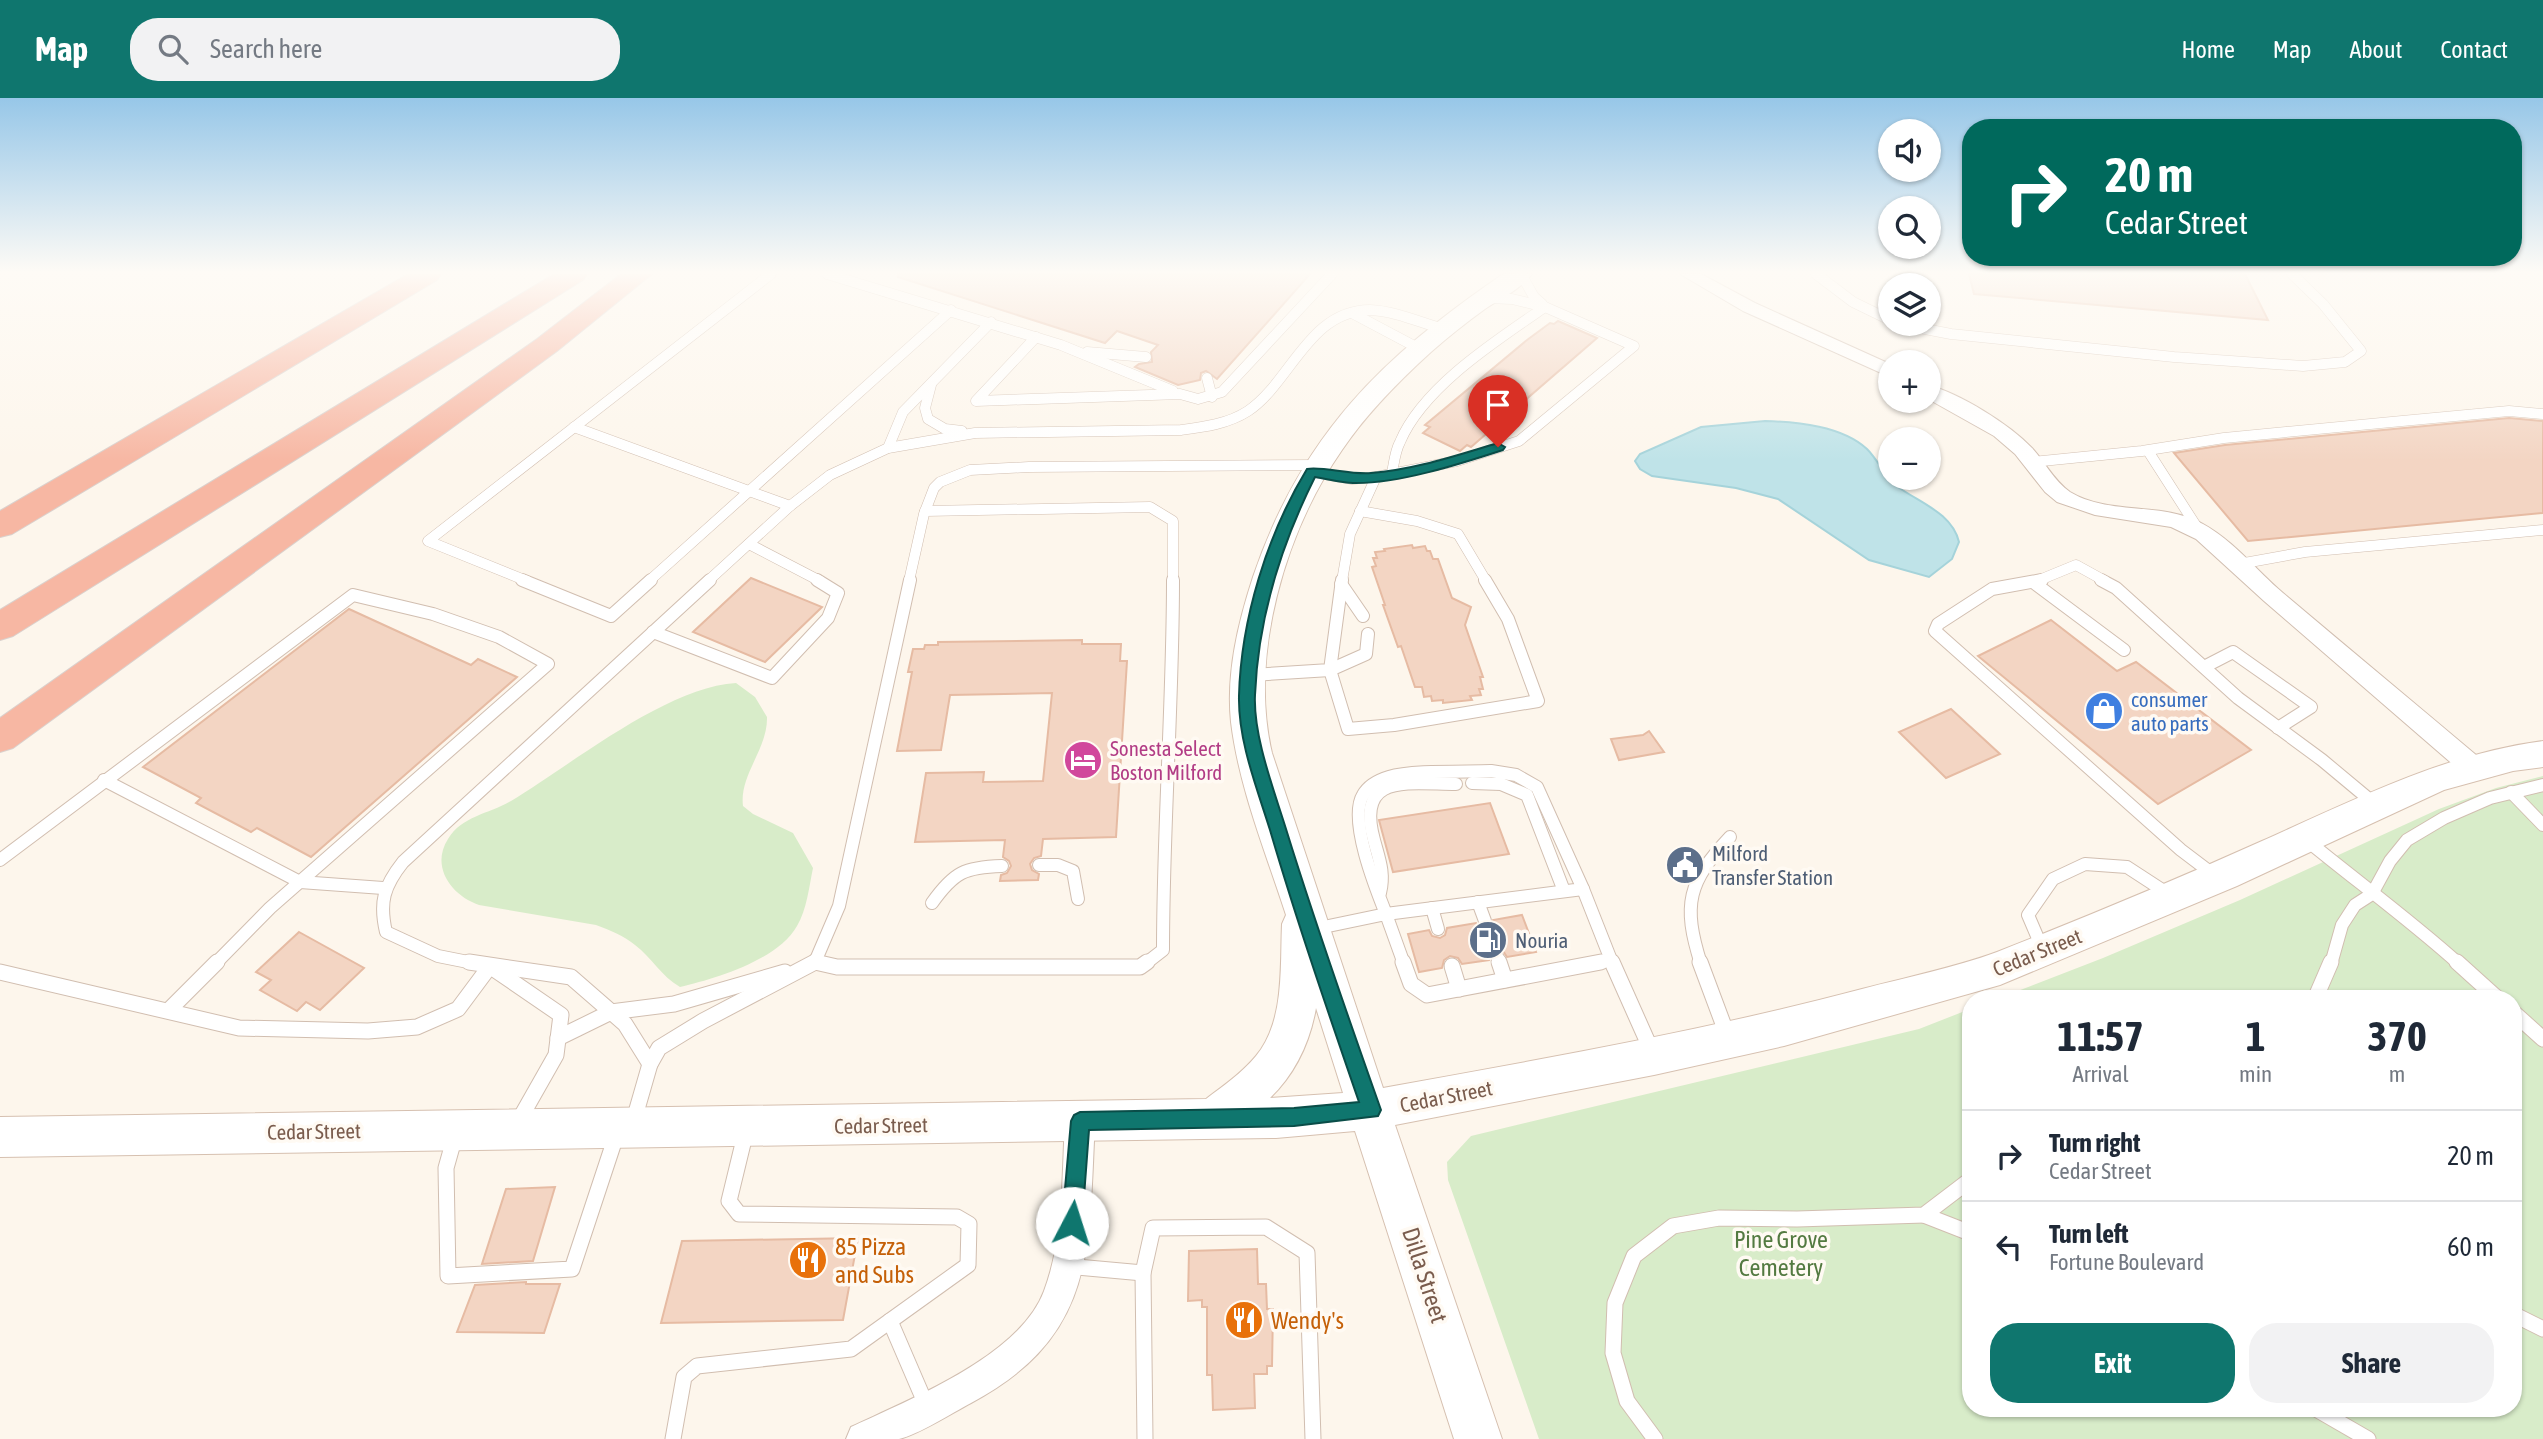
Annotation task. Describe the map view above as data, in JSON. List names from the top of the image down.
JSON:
{
  "streets": {
    "main road": ["Cedar Street", "Dilla Street"]
  },
  "crossings": [
    ["Cedar Street", "Dilla Street"]
  ],
  "parks": ["Pine Grove Cemetery"],
  "places": {
    "shop": ["consumer auto parts"],
    "hotel": ["Sonesta Select Boston Milford"],
    "public building": ["Milford Transfer Station"],
    "fuel station": ["Nouria"],
    "restaurant": ["85 Pizza and Subs", "Wendy's"]
  },
  "page": {
    "header": "Map",
    "search": "Search here",
    "nav": [
      "Home",
      "Map",
      "About",
      "Contact"
    ],
    "map_buttons": ["+", "−"],
    "turn": ["20 m", "Cedar Street"],
    "eta": [
      "11:57",
      "Arrival",
      "1",
      "min",
      "370",
      "m"
    ],
    "list": [
      {
        "name": "Turn right",
        "note": "Cedar Street",
        "value": "20 m"
      },
      {
        "name": "Turn left",
        "note": "Fortune Boulevard",
        "value": "60 m"
      }
    ],
    "buttons": ["Exit", "Share"]
  }
}
